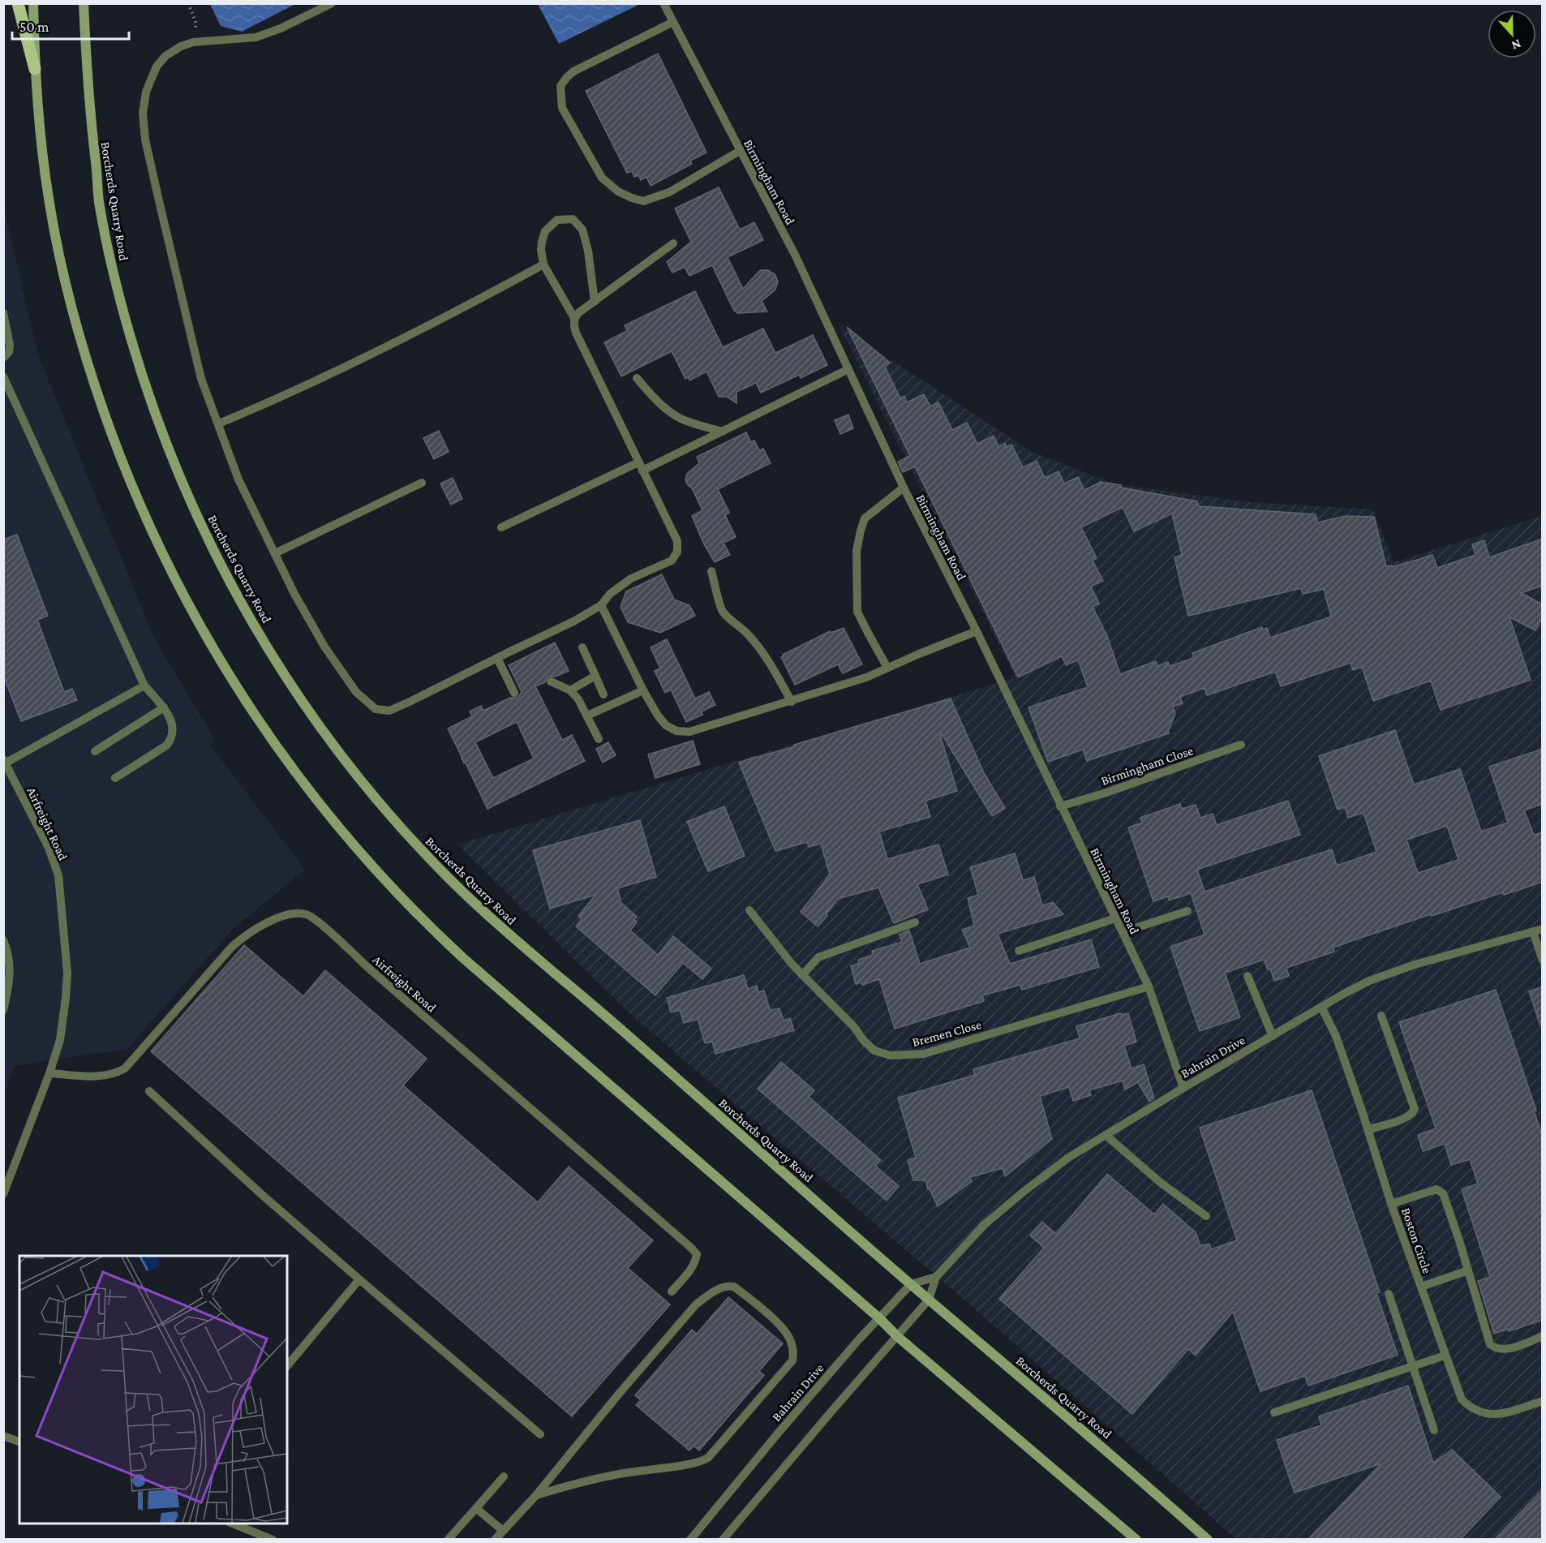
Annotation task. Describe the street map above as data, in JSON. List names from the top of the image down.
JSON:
{
  "streets": {
    "main road": ["Borcherds Quarry Road"],
    "lane": [
      "Birmingham Road",
      "Birmingham Close",
      "Airfreight Road",
      "Bremen Close",
      "Bahrain Drive",
      "Boston Circle"
    ]
  },
  "crossings": [
    ["Birmingham Road", "Birmingham Close"],
    ["Birmingham Road", "Bremen Close"],
    ["Birmingham Road", "Bahrain Drive"],
    ["Borcherds Quarry Road", "Bahrain Drive"],
    ["Bahrain Drive", "Boston Circle"]
  ],
  "scale_bar": "50 m",
  "north": "bottom"
}
